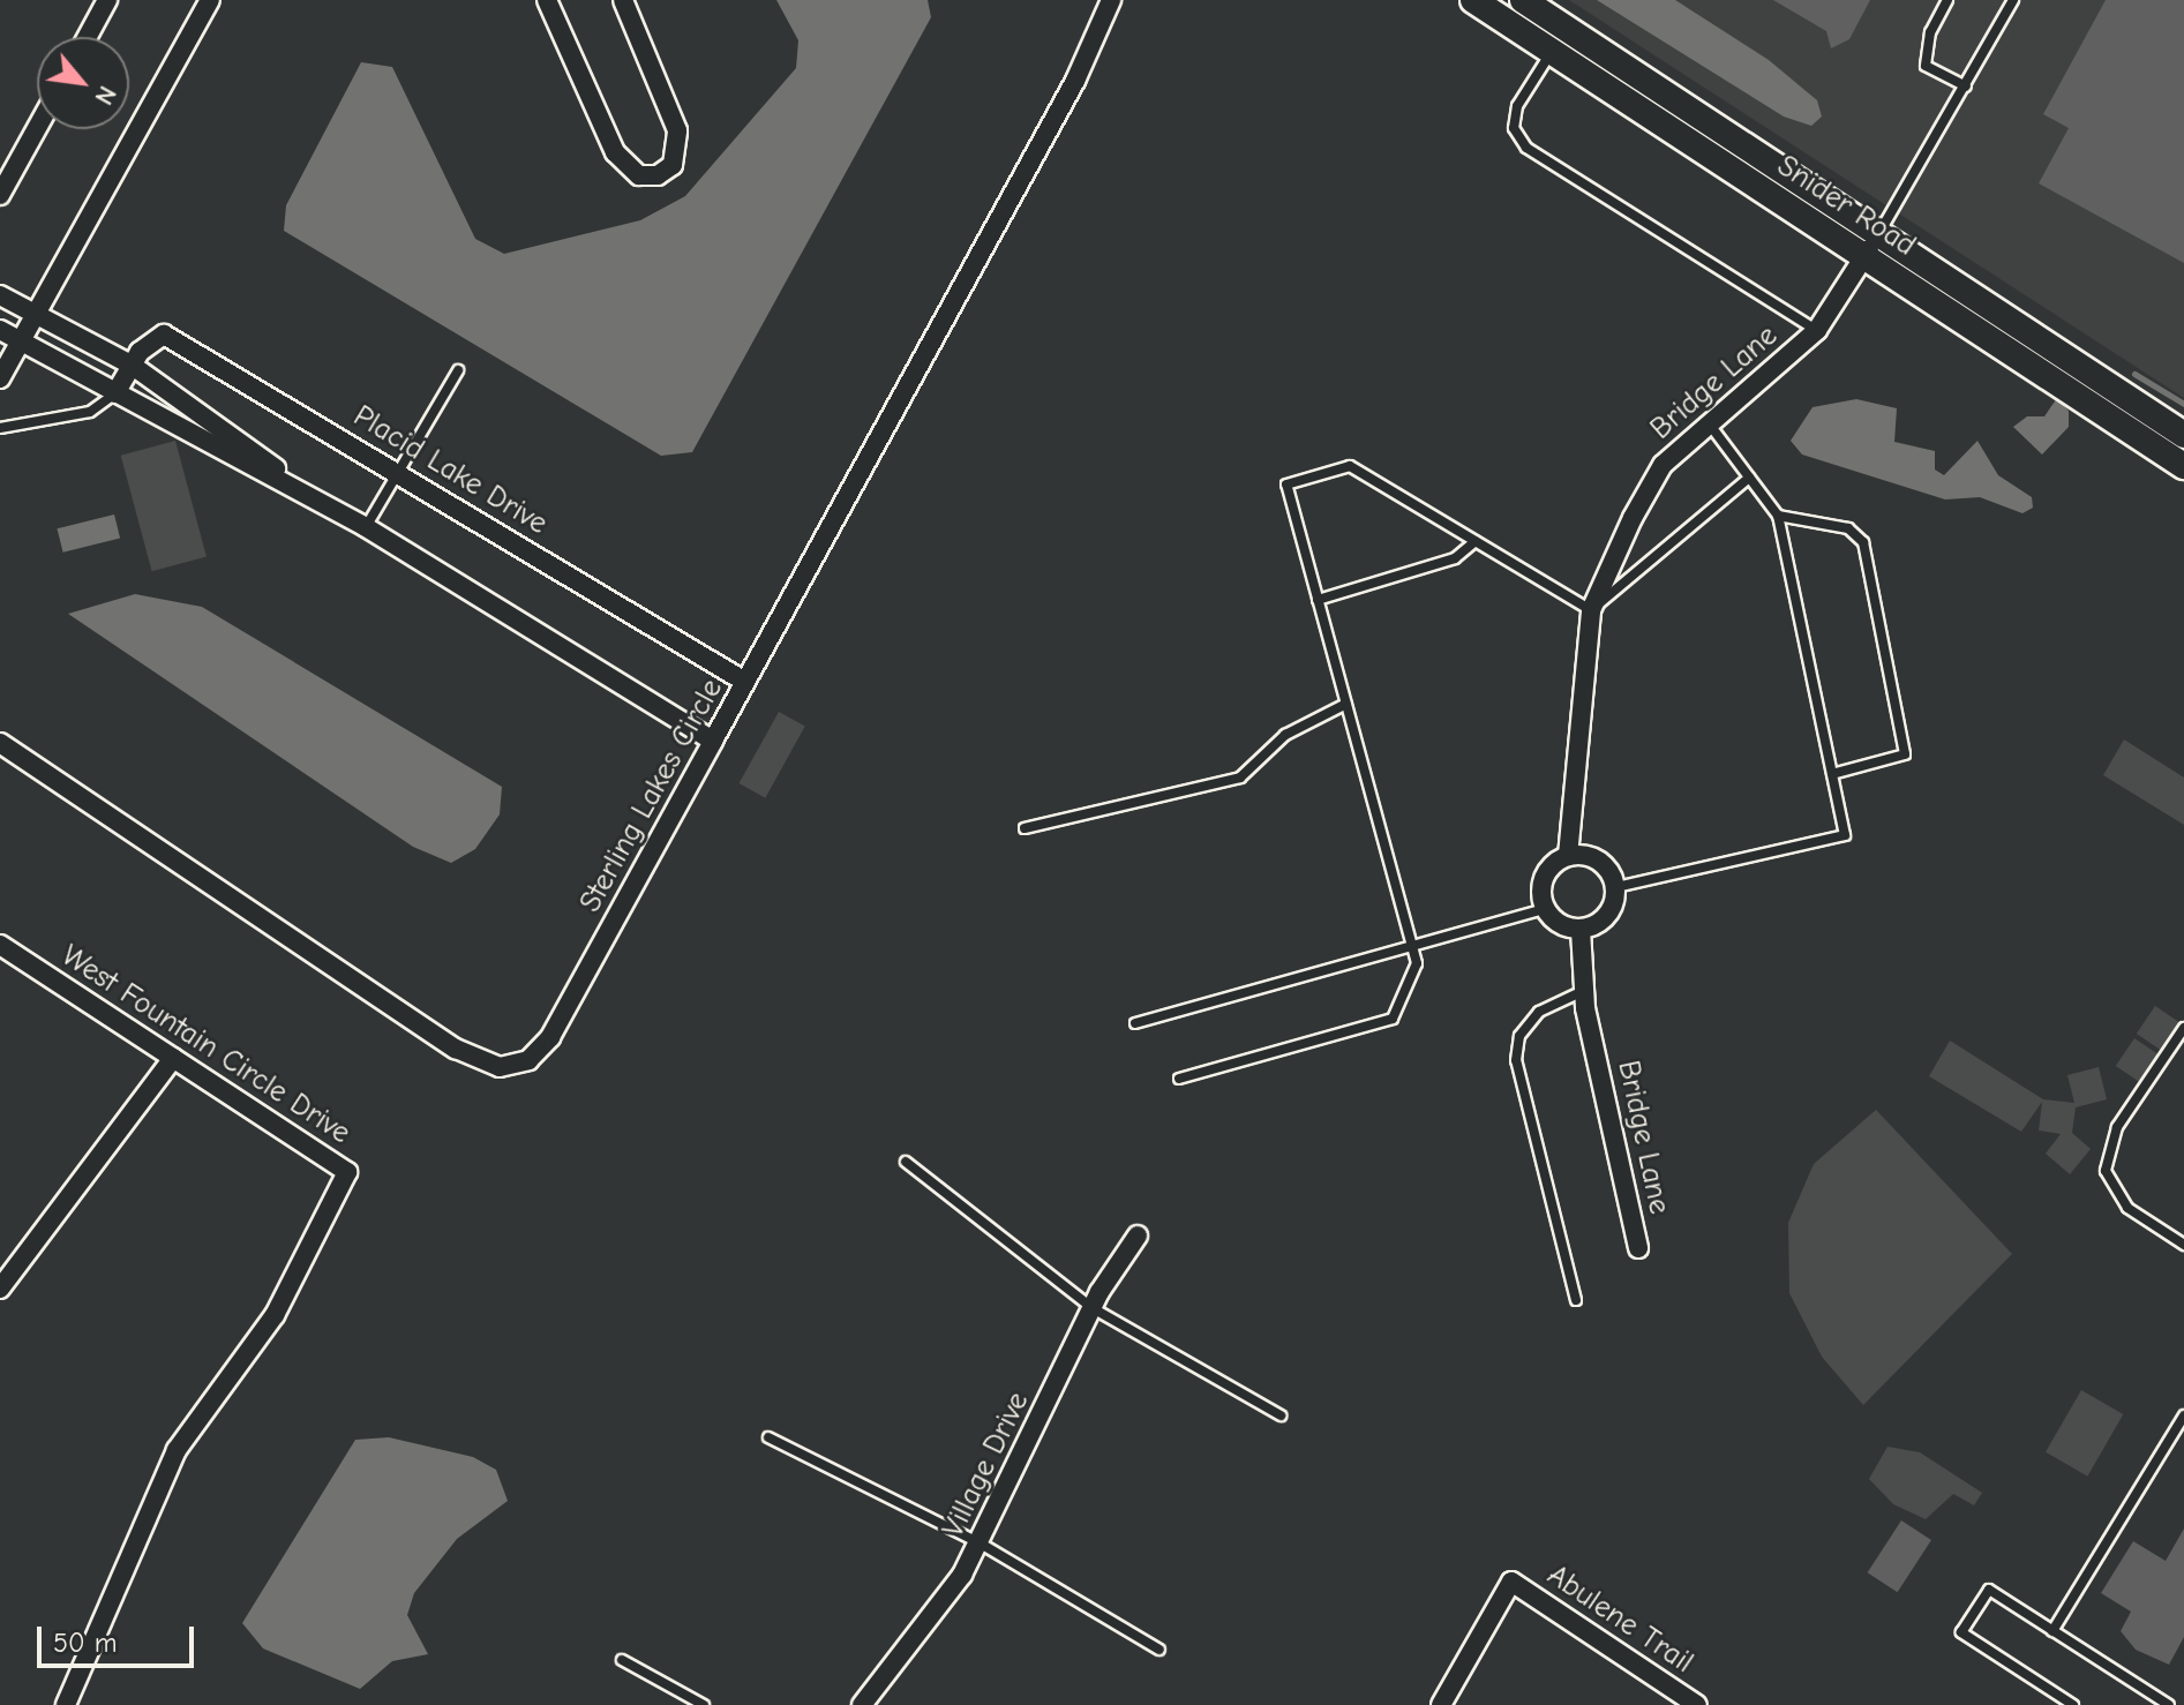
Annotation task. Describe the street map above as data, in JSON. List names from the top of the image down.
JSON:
{
  "streets": {
    "street": [
      "Snider Road",
      "Bridge Lane",
      "Placid Lake Drive",
      "Sterling Lakes Circle",
      "West Fountain Circle Drive",
      "Village Drive",
      "Abulene Trail"
    ]
  },
  "crossings": [
    ["Snider Road", "Bridge Lane"],
    ["Placid Lake Drive", "Sterling Lakes Circle"]
  ],
  "scale_bar": "50 m",
  "north": "bottom right"
}
